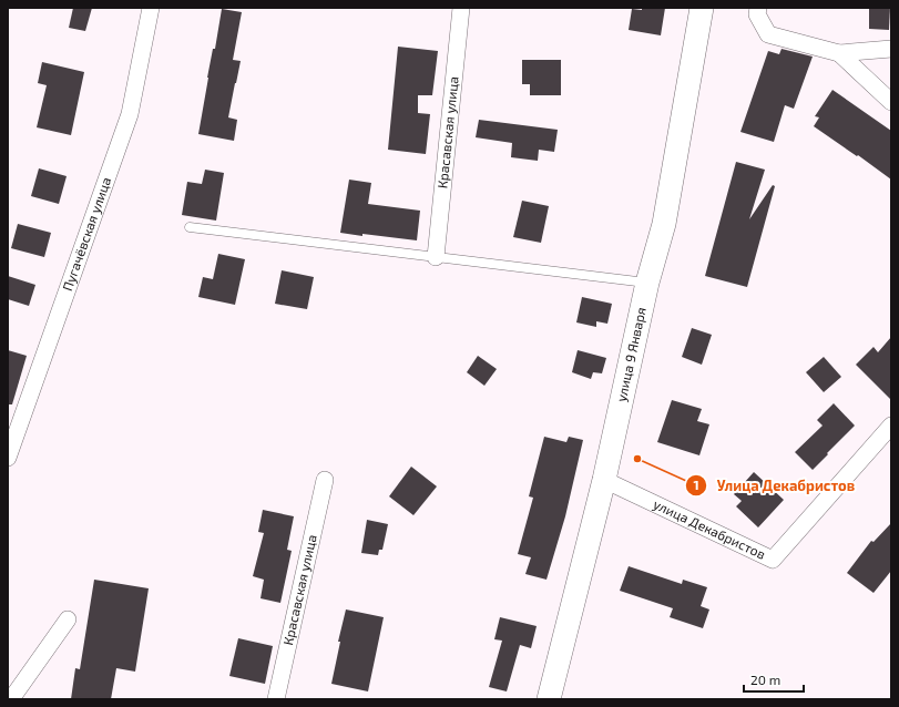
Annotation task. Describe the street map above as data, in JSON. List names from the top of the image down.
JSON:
{
  "streets": {
    "main road": ["улица 9 Января"],
    "street": ["Красавская улица", "Пугачёвская улица", "улица Декабристов"]
  },
  "crossings": [
    ["улица 9 Января", "улица Декабристов"]
  ],
  "places": ["Улица Декабристов"],
  "scale_bar": "20 m"
}
